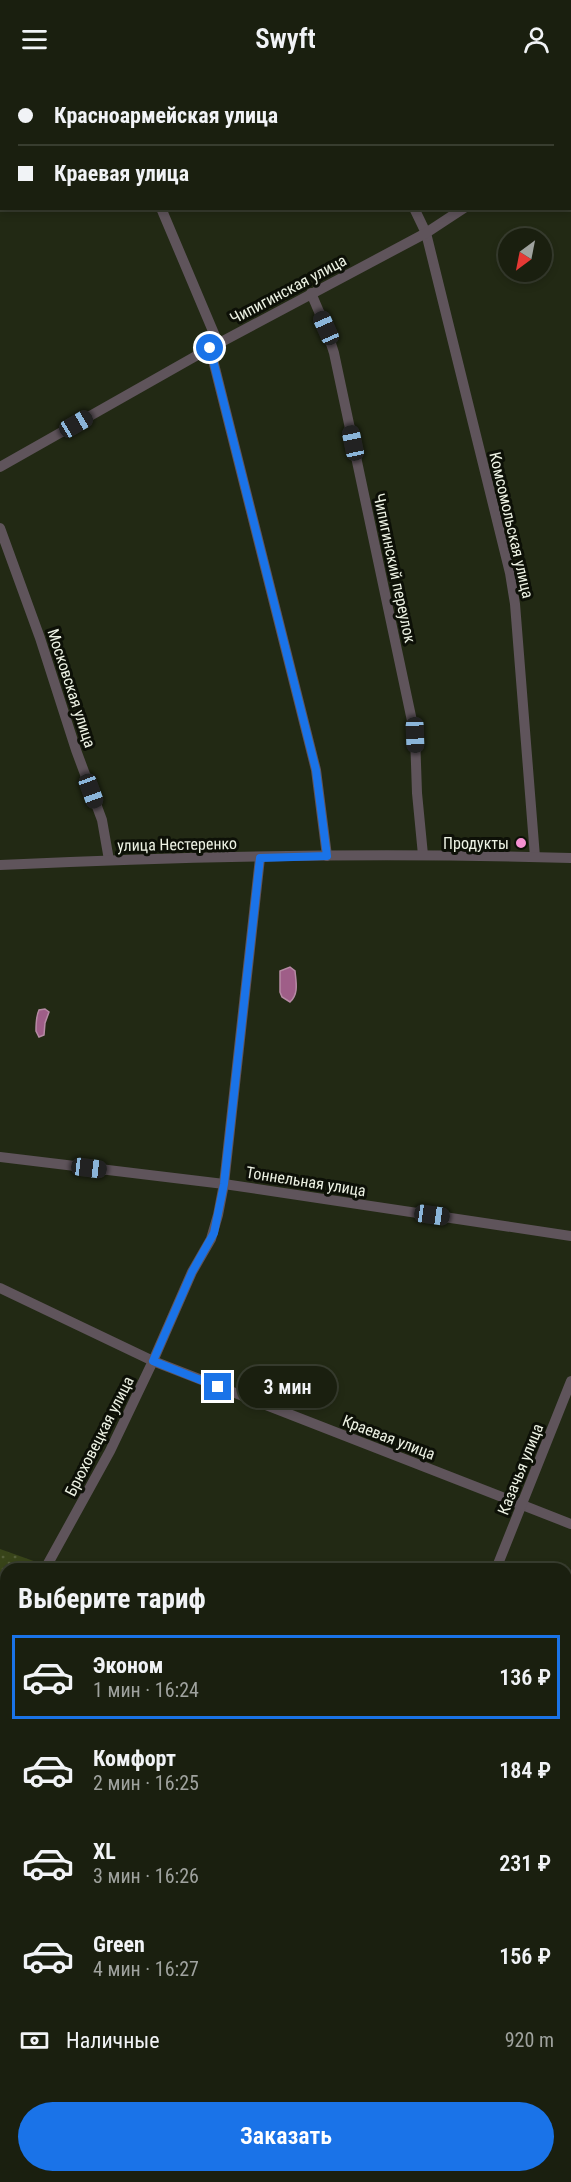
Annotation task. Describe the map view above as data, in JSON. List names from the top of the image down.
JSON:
{
  "streets": {
    "street": [
      "Чипигинская улица",
      "Комсомольская улица",
      "Чипигинский переулок",
      "Московская улица",
      "улица Нестеренко",
      "Тоннельная улица",
      "Брюховецкая улица",
      "Краевая улица",
      "Казачья улица"
    ]
  },
  "crossings": [
    ["Чипигинская улица", "Комсомольская улица"],
    ["Чипигинская улица", "Чипигинский переулок"],
    ["Комсомольская улица", "улица Нестеренко"],
    ["Чипигинский переулок", "улица Нестеренко"],
    ["Московская улица", "улица Нестеренко"],
    ["улица Нестеренко", "Брюховецкая улица"],
    ["Тоннельная улица", "Брюховецкая улица"],
    ["Брюховецкая улица", "Краевая улица"],
    ["Краевая улица", "Казачья улица"]
  ],
  "places": ["Продукты"],
  "north": "bottom left",
  "page": {
    "header": "Swyft",
    "banner": ["Красноармейская улица", "Краевая улица"],
    "bubble": "3 мин",
    "heading": "Выберите тариф",
    "list": [
      {
        "name": "Эконом",
        "note": "1 мин · 16:24",
        "value": "136 ₽"
      },
      {
        "name": "Комфорт",
        "note": "2 мин · 16:25",
        "value": "184 ₽"
      },
      {
        "name": "XL",
        "note": "3 мин · 16:26",
        "value": "231 ₽"
      },
      {
        "name": "Green",
        "note": "4 мин · 16:27",
        "value": "156 ₽"
      }
    ],
    "pay": ["Наличные", "920 m"],
    "buttons": "Заказать"
  }
}
